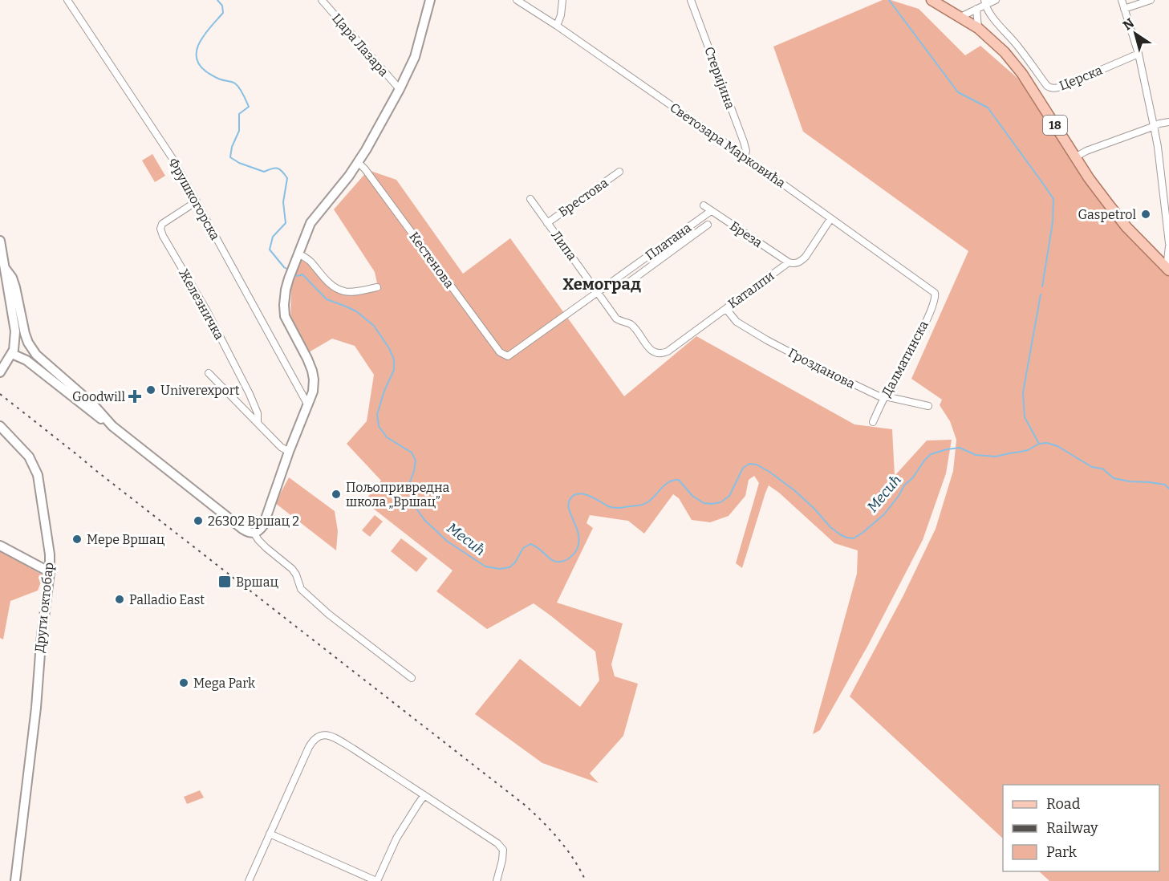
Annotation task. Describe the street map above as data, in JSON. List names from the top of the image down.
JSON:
{
  "streets": {
    "main road": ["18"],
    "street": [
      "Цара Лазара",
      "Стеријина",
      "Церска",
      "Светозара Марковића",
      "Брестова",
      "Фрушкогорска",
      "Бреза",
      "Платана",
      "Липа",
      "Кестенова",
      "Каталпи",
      "Железничка",
      "Далматинска",
      "Грозданова",
      "Други октобар"
    ]
  },
  "crossings": [
    ["Стеријина", "Светозара Марковића"],
    ["Светозара Марковића", "Каталпи"],
    ["Светозара Марковића", "Далматинска"],
    ["Брестова", "Липа"],
    ["Фрушкогорска", "Железничка"],
    ["Бреза", "Платана"],
    ["Бреза", "Каталпи"],
    ["Платана", "Липа"],
    ["Платана", "Кестенова"],
    ["Липа", "Каталпи"],
    ["Каталпи", "Грозданова"],
    ["Далматинска", "Грозданова"]
  ],
  "districts": ["Хемоград"],
  "water": ["Месић"],
  "places": {
    "other": [
      "Gaspetrol",
      "Univerexport",
      "Пољопривредна школа „Вршац”",
      "26302 Вршац 2",
      "Мере Вршац",
      "Palladio East",
      "Mega Park"
    ],
    "health": ["Goodwill"],
    "transit": ["Вршац"]
  },
  "legend": ["Road", "Railway", "Park"],
  "north": "top left"
}
